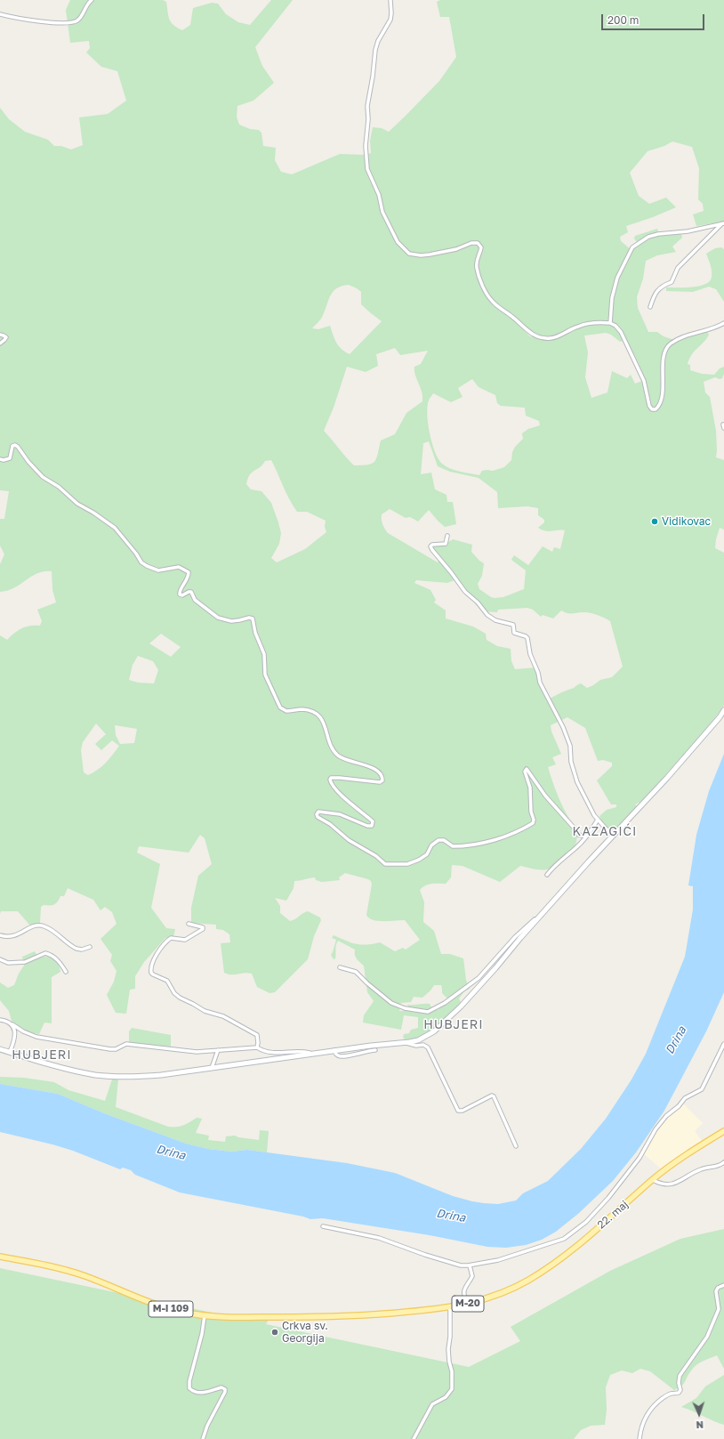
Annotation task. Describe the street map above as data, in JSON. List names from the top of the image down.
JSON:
{
  "streets": {
    "main road": ["22. maj", "M-20", "M-I 109"]
  },
  "crossings": [
    ["22. maj", "M-20"],
    ["M-20", "M-I 109"]
  ],
  "districts": ["KAZAGIĆI", "HUBJERI", "HUBJERI"],
  "water": ["Drina"],
  "places": ["Vidikovac", "Crkva sv. Georgija"],
  "scale_bar": "200 m",
  "north": "bottom"
}
